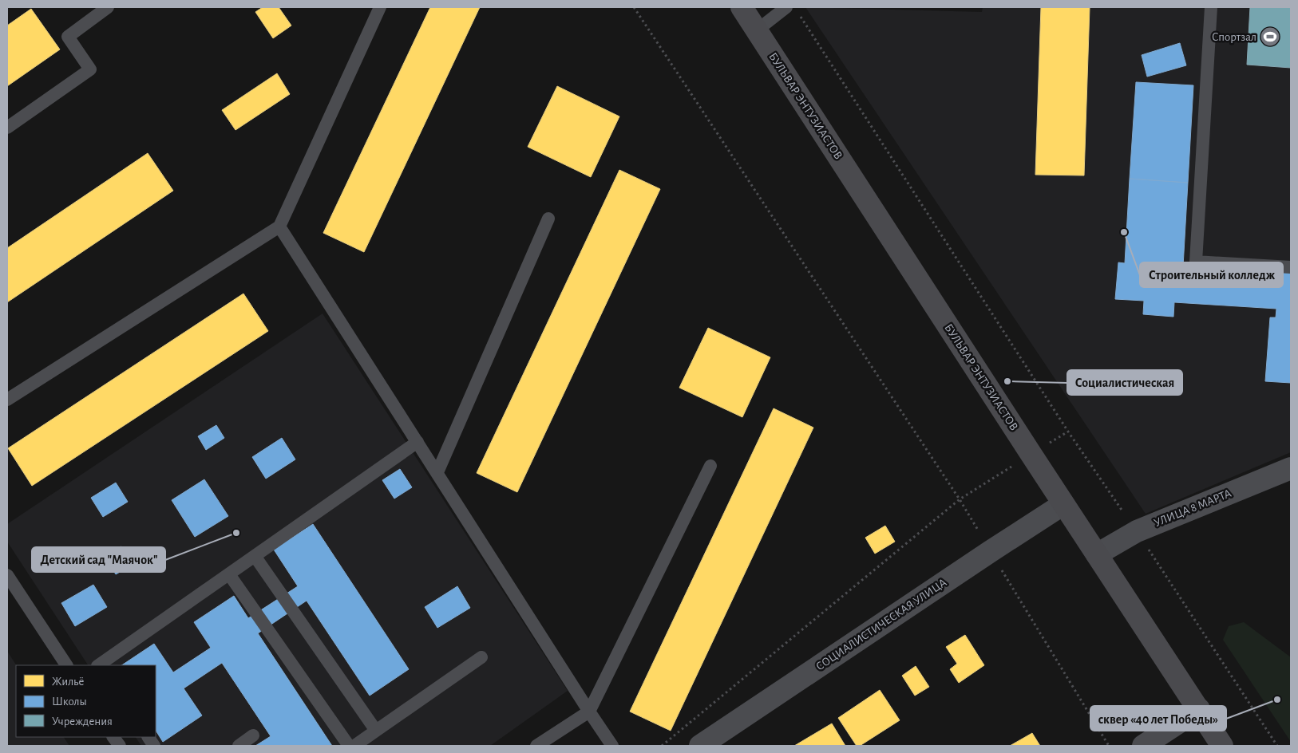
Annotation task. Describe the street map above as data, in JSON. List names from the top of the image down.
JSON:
{
  "streets": {
    "main road": ["БУЛЬВАР ЭНТУЗИАСТОВ"],
    "street": ["УЛИЦА 8 МАРТА", "СОЦИАЛИСТИЧЕСКАЯ УЛИЦА"]
  },
  "crossings": [
    ["БУЛЬВАР ЭНТУЗИАСТОВ", "УЛИЦА 8 МАРТА"],
    ["БУЛЬВАР ЭНТУЗИАСТОВ", "СОЦИАЛИСТИЧЕСКАЯ УЛИЦА"]
  ],
  "places": {
    "sports": ["Спортзал"],
    "other": [
      "Строительный колледж",
      "Социалистическая",
      "Детский сад \"Маячок\"",
      "cквер «40 лет Победы»"
    ]
  },
  "legend": ["Жильё", "Школы", "Учреждения"]
}
